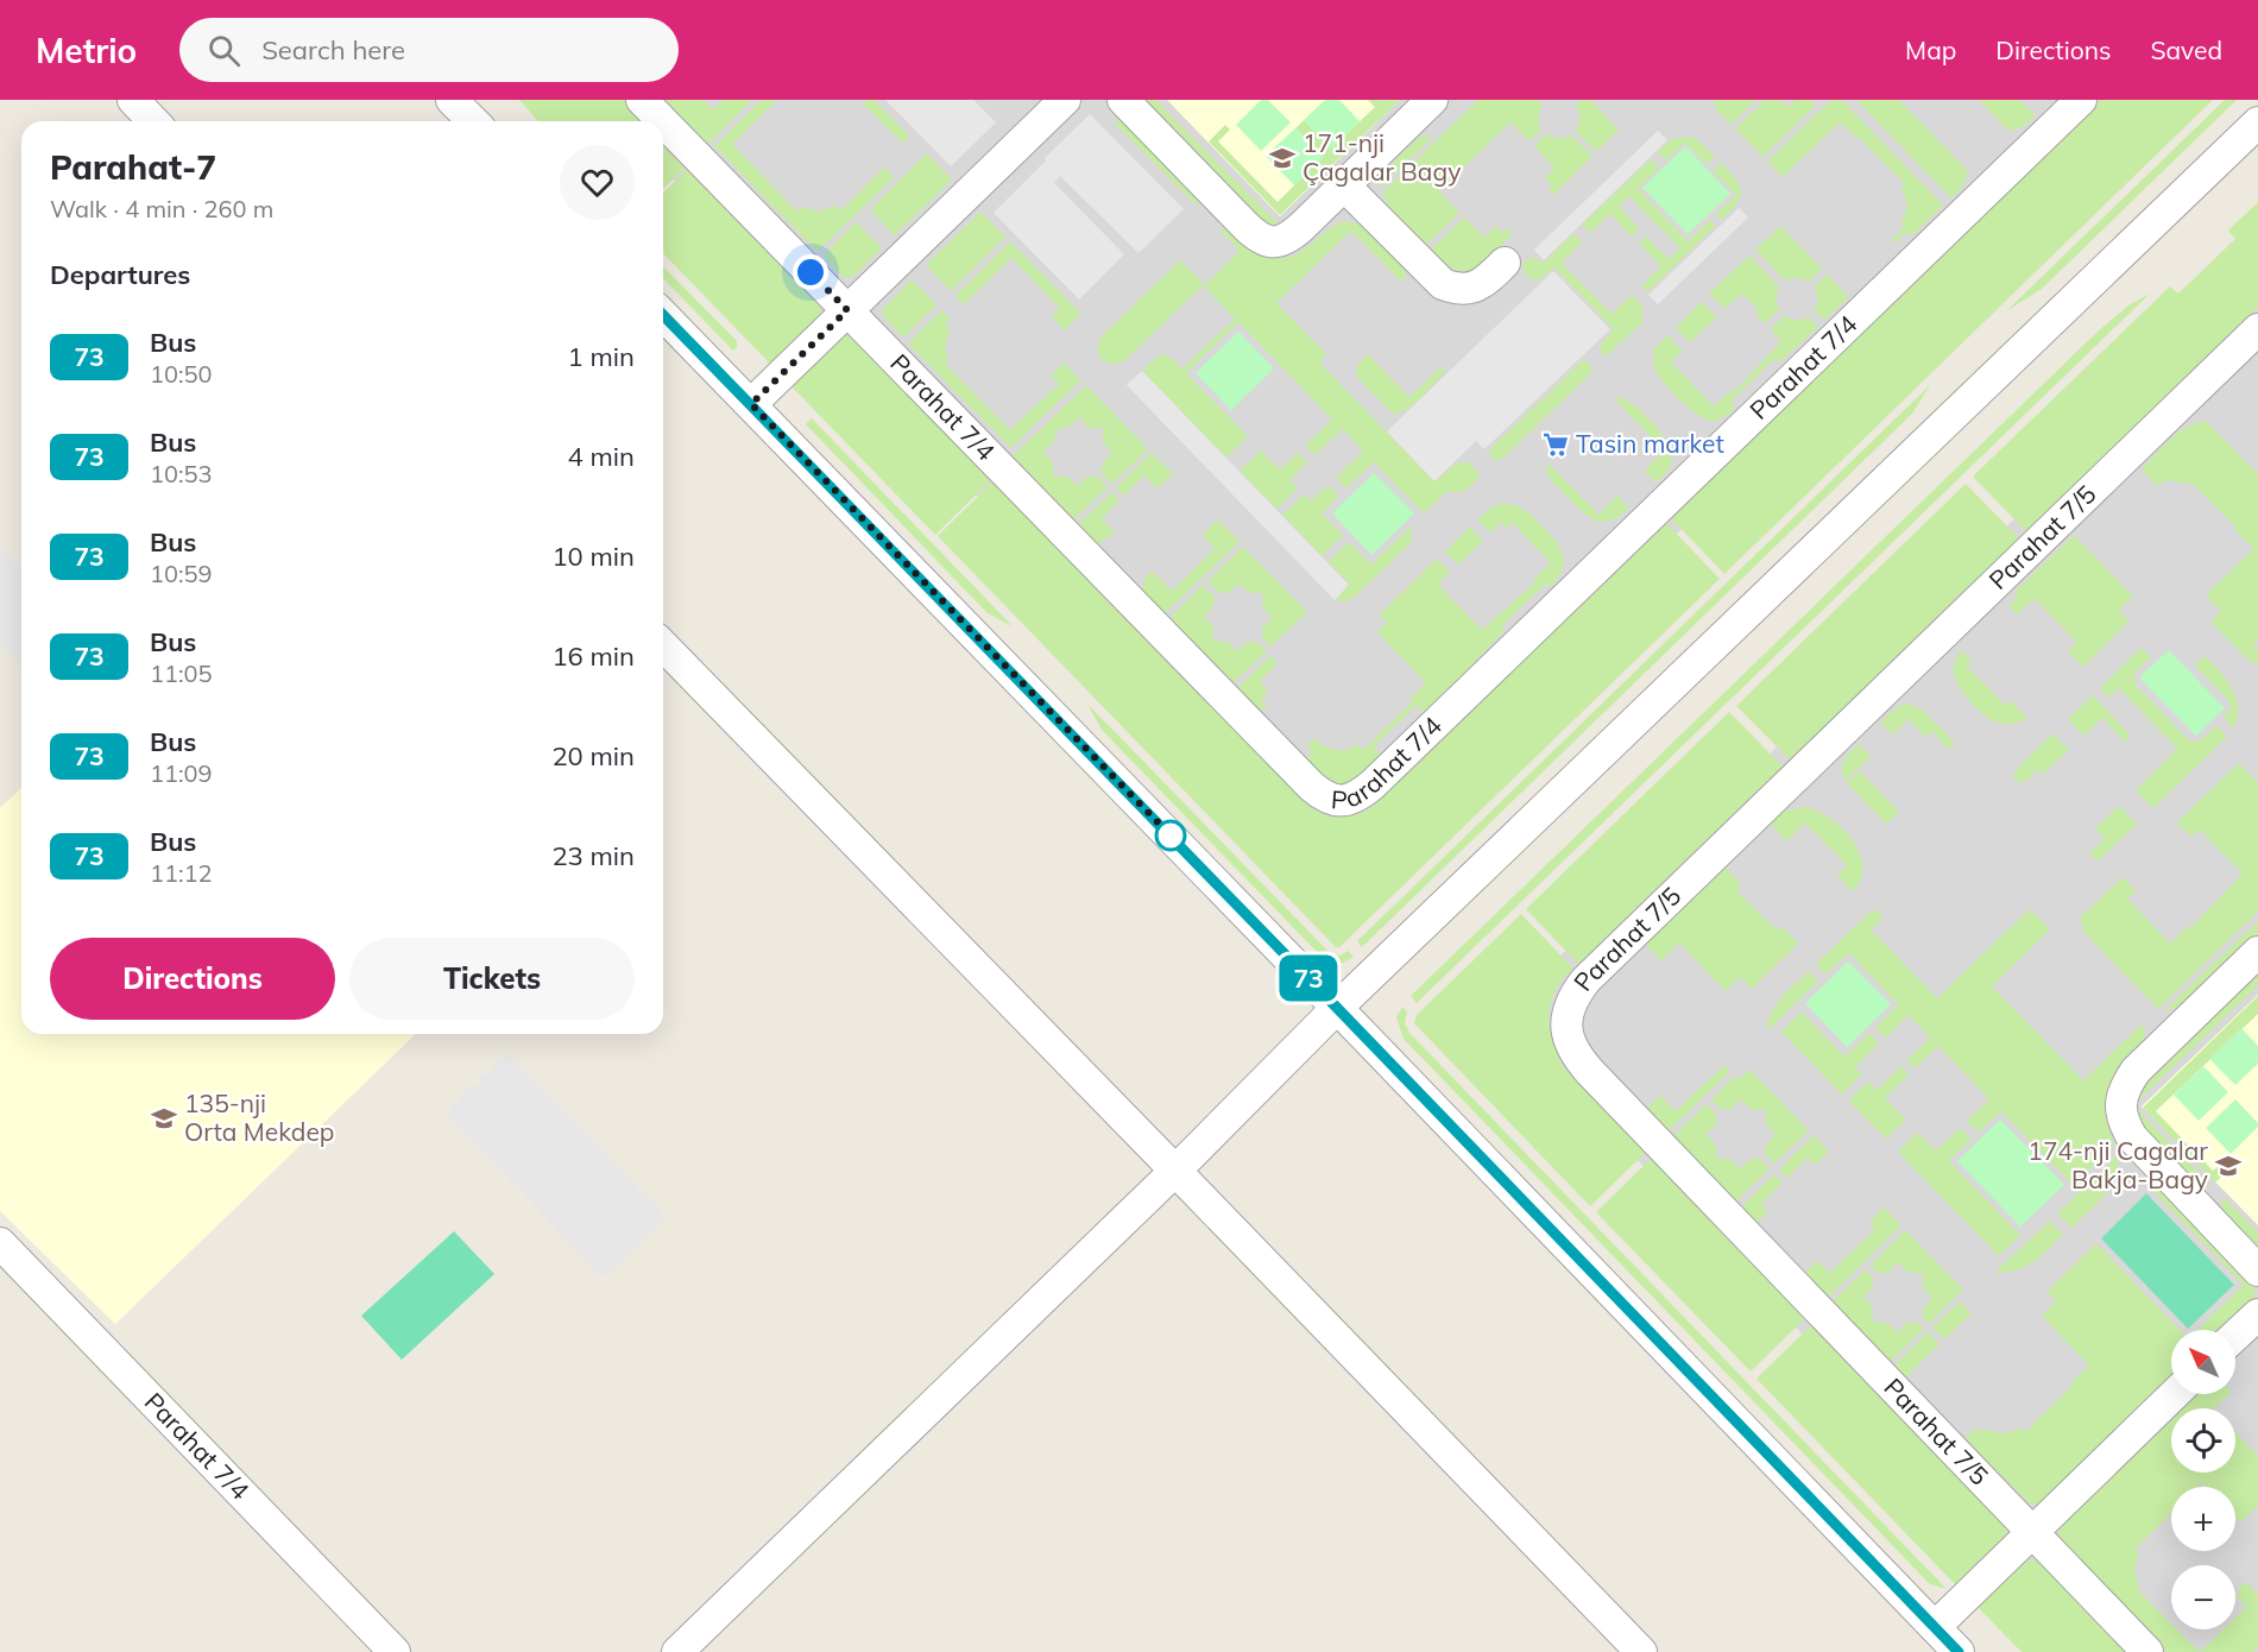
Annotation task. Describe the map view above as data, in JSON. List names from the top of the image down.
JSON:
{
  "streets": {
    "street": ["Parahat 7/4", "Parahat 7/5"]
  },
  "places": {
    "school or university": ["171-nji Çagalar Bagy", "135-nji Orta Mekdep", "174-nji Cagalar Bakja-Bagy"],
    "supermarket": ["Tasin market"]
  },
  "lines": ["bus line 73"],
  "north": "top left",
  "page": {
    "header": "Metrio",
    "search": "Search here",
    "nav": ["Map", "Directions", "Saved"],
    "on_map": "73",
    "heading": [
      ["Parahat-7", "Walk · 4 min · 260 m"],
      "Departures"
    ],
    "list": [
      {
        "mark": "73",
        "name": "Bus",
        "note": "10:50",
        "value": "1 min"
      },
      {
        "mark": "73",
        "name": "Bus",
        "note": "10:53",
        "value": "4 min"
      },
      {
        "mark": "73",
        "name": "Bus",
        "note": "10:59",
        "value": "10 min"
      },
      {
        "mark": "73",
        "name": "Bus",
        "note": "11:05",
        "value": "16 min"
      },
      {
        "mark": "73",
        "name": "Bus",
        "note": "11:09",
        "value": "20 min"
      },
      {
        "mark": "73",
        "name": "Bus",
        "note": "11:12",
        "value": "23 min"
      }
    ],
    "buttons": ["Directions", "Tickets"],
    "map_buttons": ["+", "−"]
  }
}
